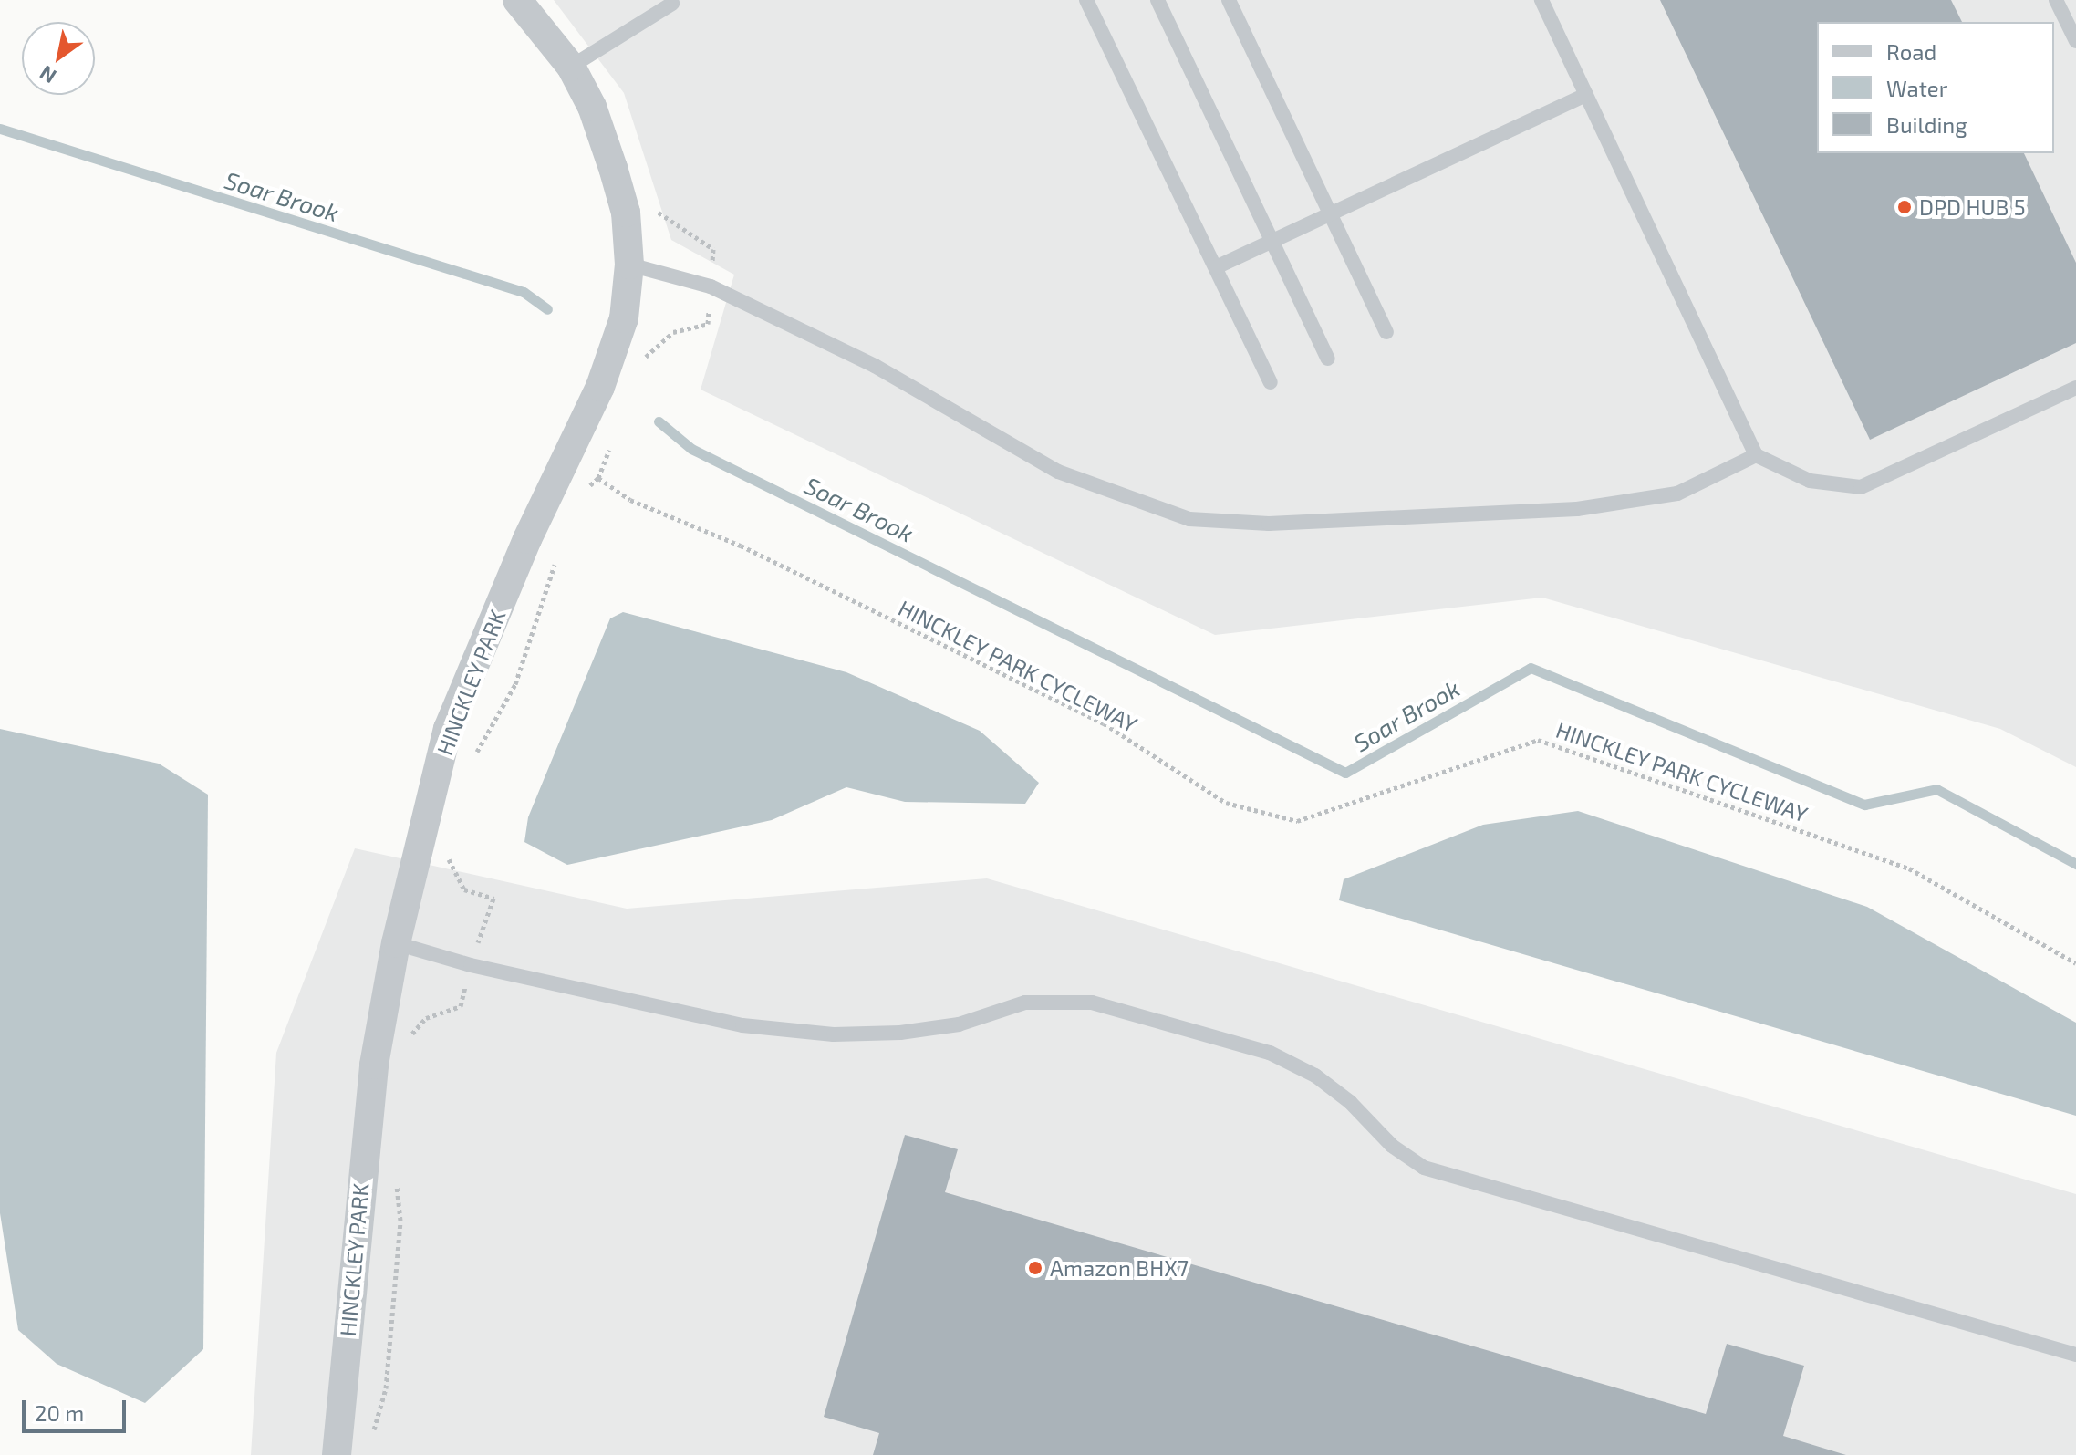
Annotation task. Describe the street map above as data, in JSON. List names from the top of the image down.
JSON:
{
  "streets": {
    "street": ["HINCKLEY PARK"],
    "path": ["HINCKLEY PARK CYCLEWAY"]
  },
  "water": ["Soar Brook"],
  "places": ["DPD HUB 5", "Amazon BHX7"],
  "legend": ["Road", "Water", "Building"],
  "scale_bar": "20 m",
  "north": "bottom left"
}
